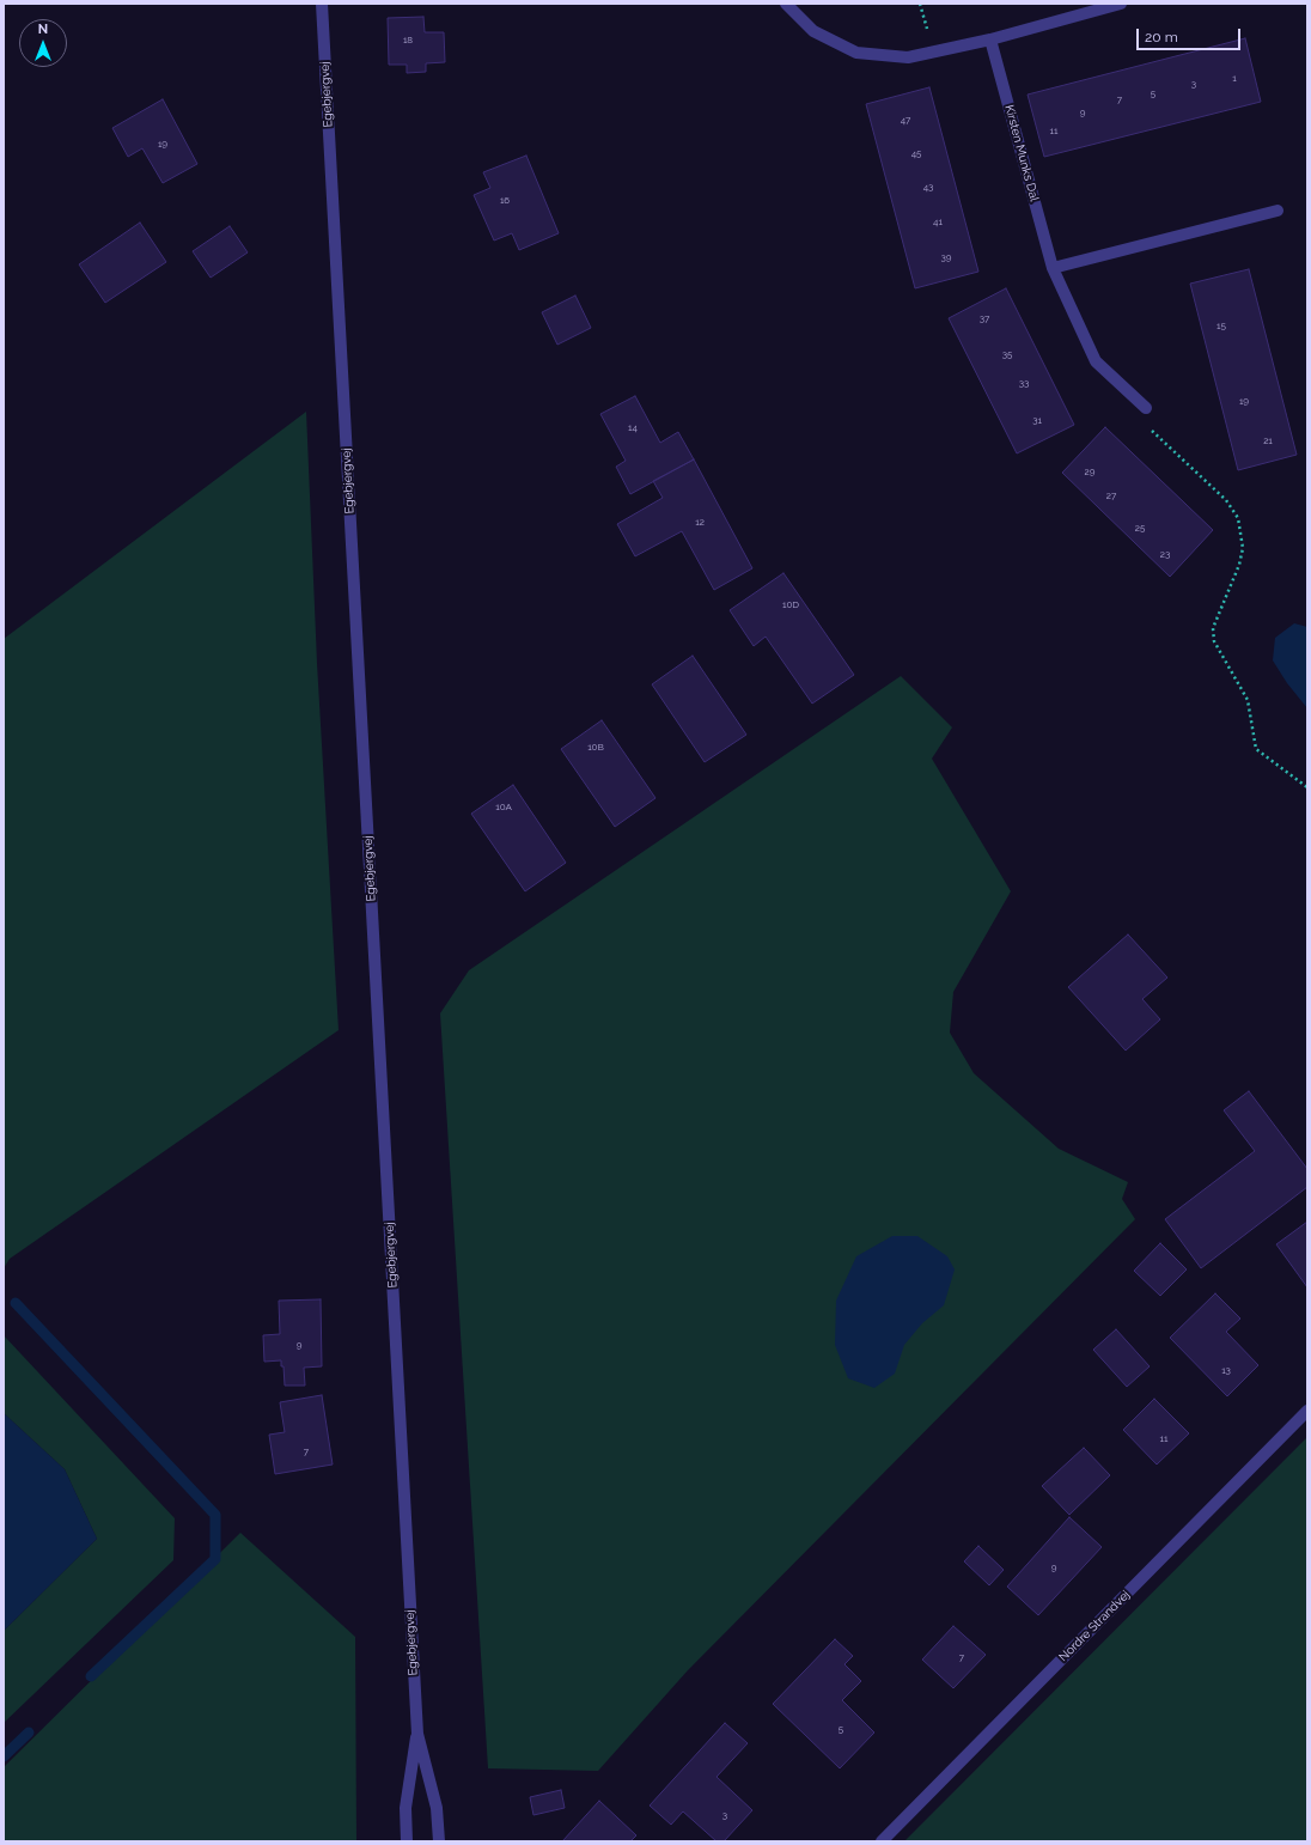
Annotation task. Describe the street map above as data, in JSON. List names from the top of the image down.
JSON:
{
  "streets": {
    "street": ["Egebjergvej", "Kirsten Munks Dal", "Nordre Strandvej"]
  },
  "house_numbers": [
    "18",
    "1",
    "3",
    "5",
    "7",
    "9",
    "47",
    "11",
    "19",
    "45",
    "43",
    "16",
    "41",
    "39",
    "37",
    "15",
    "35",
    "33",
    "19",
    "31",
    "14",
    "21",
    "29",
    "27",
    "12",
    "25",
    "23",
    "10D",
    "10B",
    "10A",
    "9",
    "13",
    "11",
    "7",
    "9",
    "7",
    "5",
    "3"
  ],
  "scale_bar": "20 m",
  "north": "top"
}
